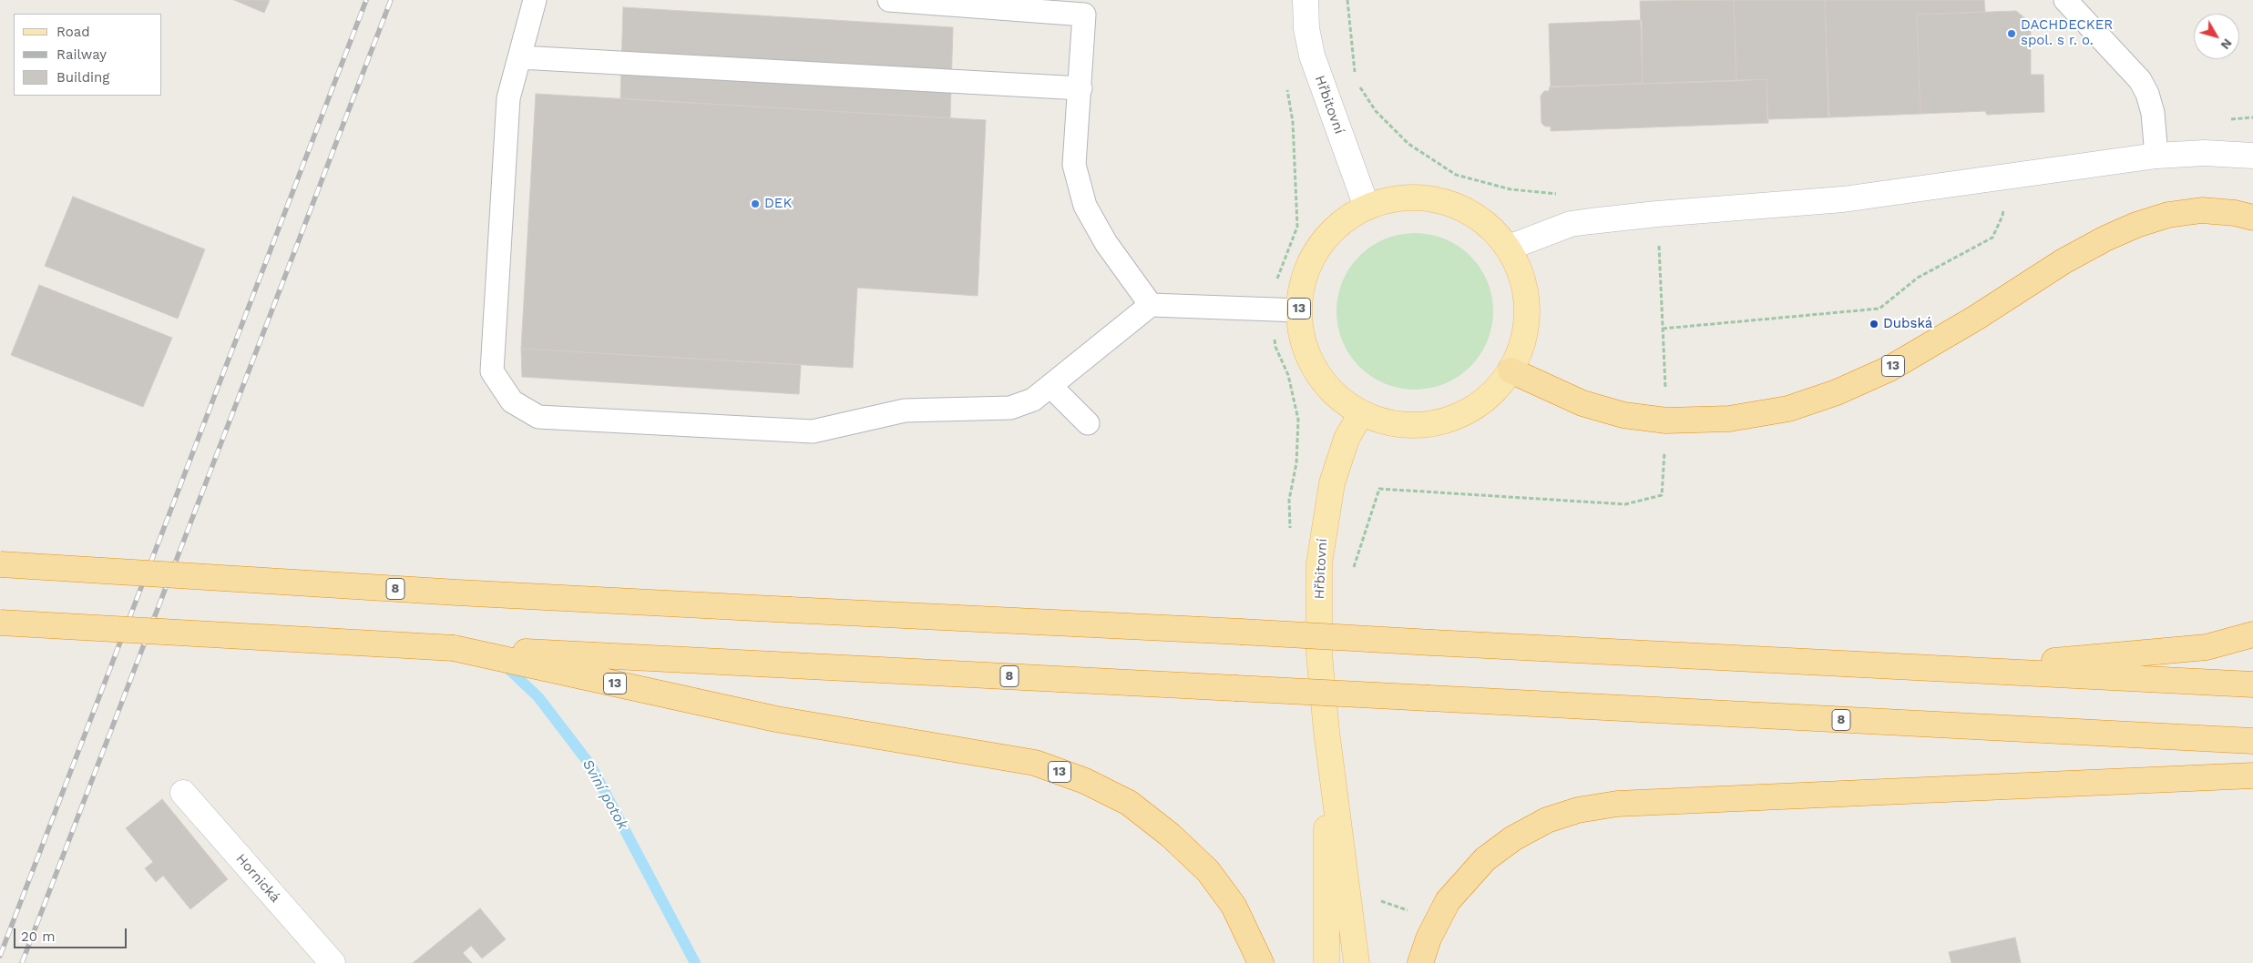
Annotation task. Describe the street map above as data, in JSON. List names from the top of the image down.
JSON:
{
  "streets": {
    "highway": ["13", "8"],
    "main road": ["Hřbitovní"],
    "street": ["Hornická"]
  },
  "crossings": [
    ["Hřbitovní", "13"],
    ["13", "8"]
  ],
  "water": ["Sviní potok"],
  "places": ["DACHDECKER spol. s r. o.", "DEK", "Dubská"],
  "legend": ["Road", "Railway", "Building"],
  "scale_bar": "20 m",
  "north": "bottom right"
}
